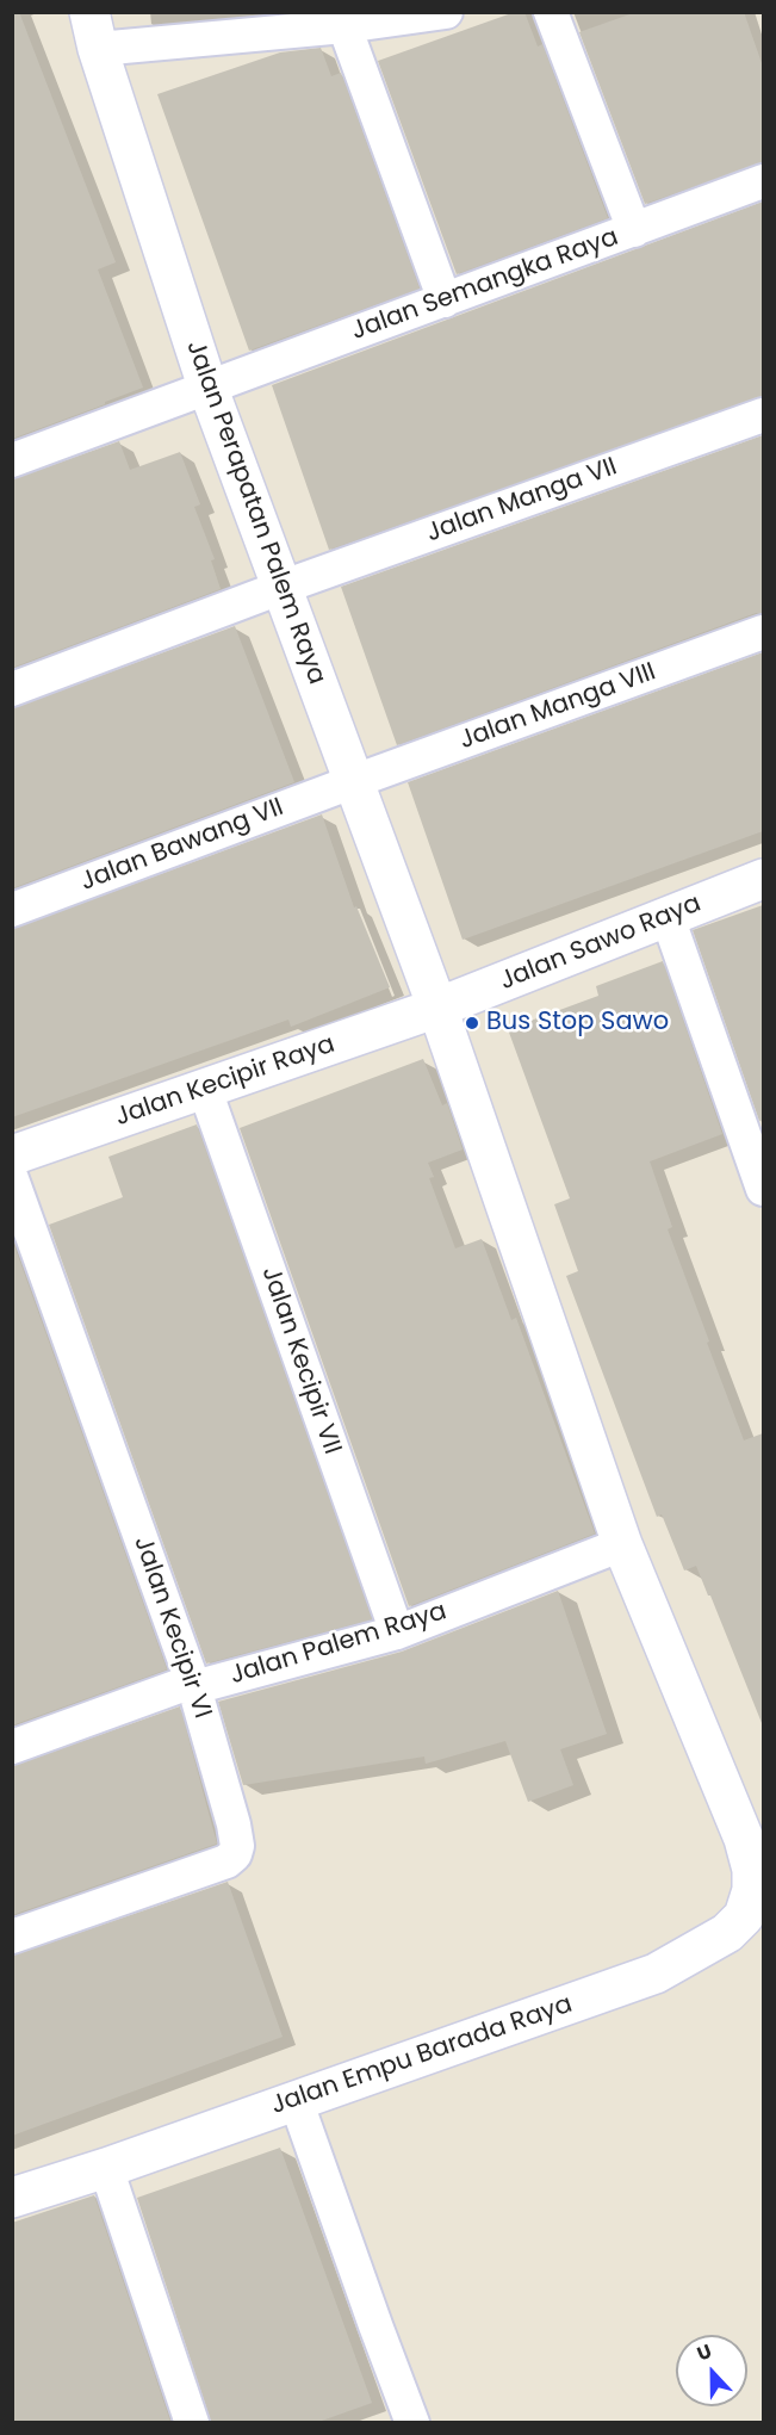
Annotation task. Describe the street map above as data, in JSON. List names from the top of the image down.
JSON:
{
  "streets": {
    "street": [
      "Jalan Semangka Raya",
      "Jalan Manga VII",
      "Jalan Perapatan Palem Raya",
      "Jalan Manga VIII",
      "Jalan Bawang VII",
      "Jalan Sawo Raya",
      "Jalan Kecipir Raya",
      "Jalan Kecipir VII",
      "Jalan Kecipir VI",
      "Jalan Palem Raya",
      "Jalan Empu Barada Raya"
    ]
  },
  "crossings": [
    ["Jalan Semangka Raya", "Jalan Perapatan Palem Raya"],
    ["Jalan Manga VII", "Jalan Perapatan Palem Raya"],
    ["Jalan Perapatan Palem Raya", "Jalan Manga VIII"],
    ["Jalan Perapatan Palem Raya", "Jalan Bawang VII"],
    ["Jalan Perapatan Palem Raya", "Jalan Sawo Raya"],
    ["Jalan Perapatan Palem Raya", "Jalan Kecipir Raya"],
    ["Jalan Perapatan Palem Raya", "Jalan Palem Raya"],
    ["Jalan Perapatan Palem Raya", "Jalan Empu Barada Raya"],
    ["Jalan Manga VIII", "Jalan Bawang VII"],
    ["Jalan Sawo Raya", "Jalan Kecipir Raya"],
    ["Jalan Kecipir Raya", "Jalan Kecipir VII"],
    ["Jalan Kecipir VII", "Jalan Palem Raya"],
    ["Jalan Kecipir VI", "Jalan Palem Raya"],
    ["Jalan Palem Raya", "Jalan Empu Barada Raya"]
  ],
  "places": ["Bus Stop Sawo"],
  "north": "top"
}
